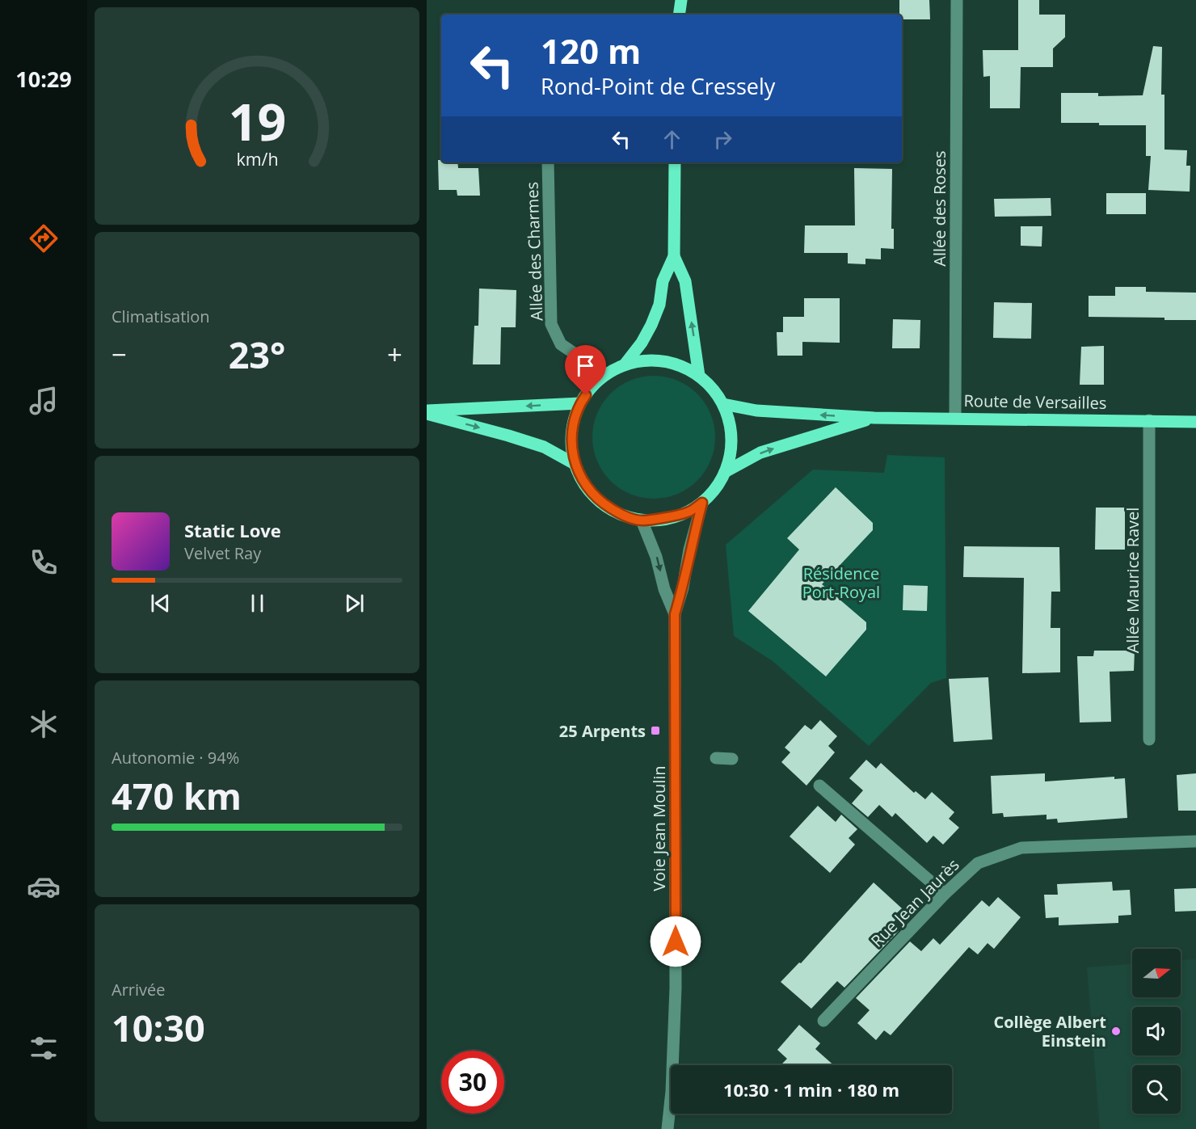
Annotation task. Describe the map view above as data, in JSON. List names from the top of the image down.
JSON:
{
  "streets": {
    "main road": ["Route de Versailles"],
    "street": [
      "Allée des Roses",
      "Allée des Charmes",
      "Allée Maurice Ravel",
      "Voie Jean Moulin",
      "Rue Jean Jaurès"
    ]
  },
  "crossings": [
    ["Allée des Roses", "Route de Versailles"],
    ["Allée des Charmes", "Route de Versailles"],
    ["Allée des Charmes", "Voie Jean Moulin"],
    ["Route de Versailles", "Allée Maurice Ravel"],
    ["Route de Versailles", "Voie Jean Moulin"]
  ],
  "parks": ["Résidence Port-Royal"],
  "places": {
    "transit": ["25 Arpents"],
    "other": ["Collège Albert Einstein"]
  },
  "north": "right",
  "page": {
    "tabs": "10:29",
    "turn": ["120 m", "Rond-Point de Cressely"],
    "tile": [
      "Climatisation",
      ["Autonomie · 94%", "470 km"],
      ["Arrivée", "10:30"]
    ],
    "heat": ["−", "23°", "+"],
    "song": ["Static Love", "Velvet Ray"],
    "limit": "30",
    "trip": "10:30 · 1 min · 180 m",
    "gauge": ["19", "km/h"]
  }
}
